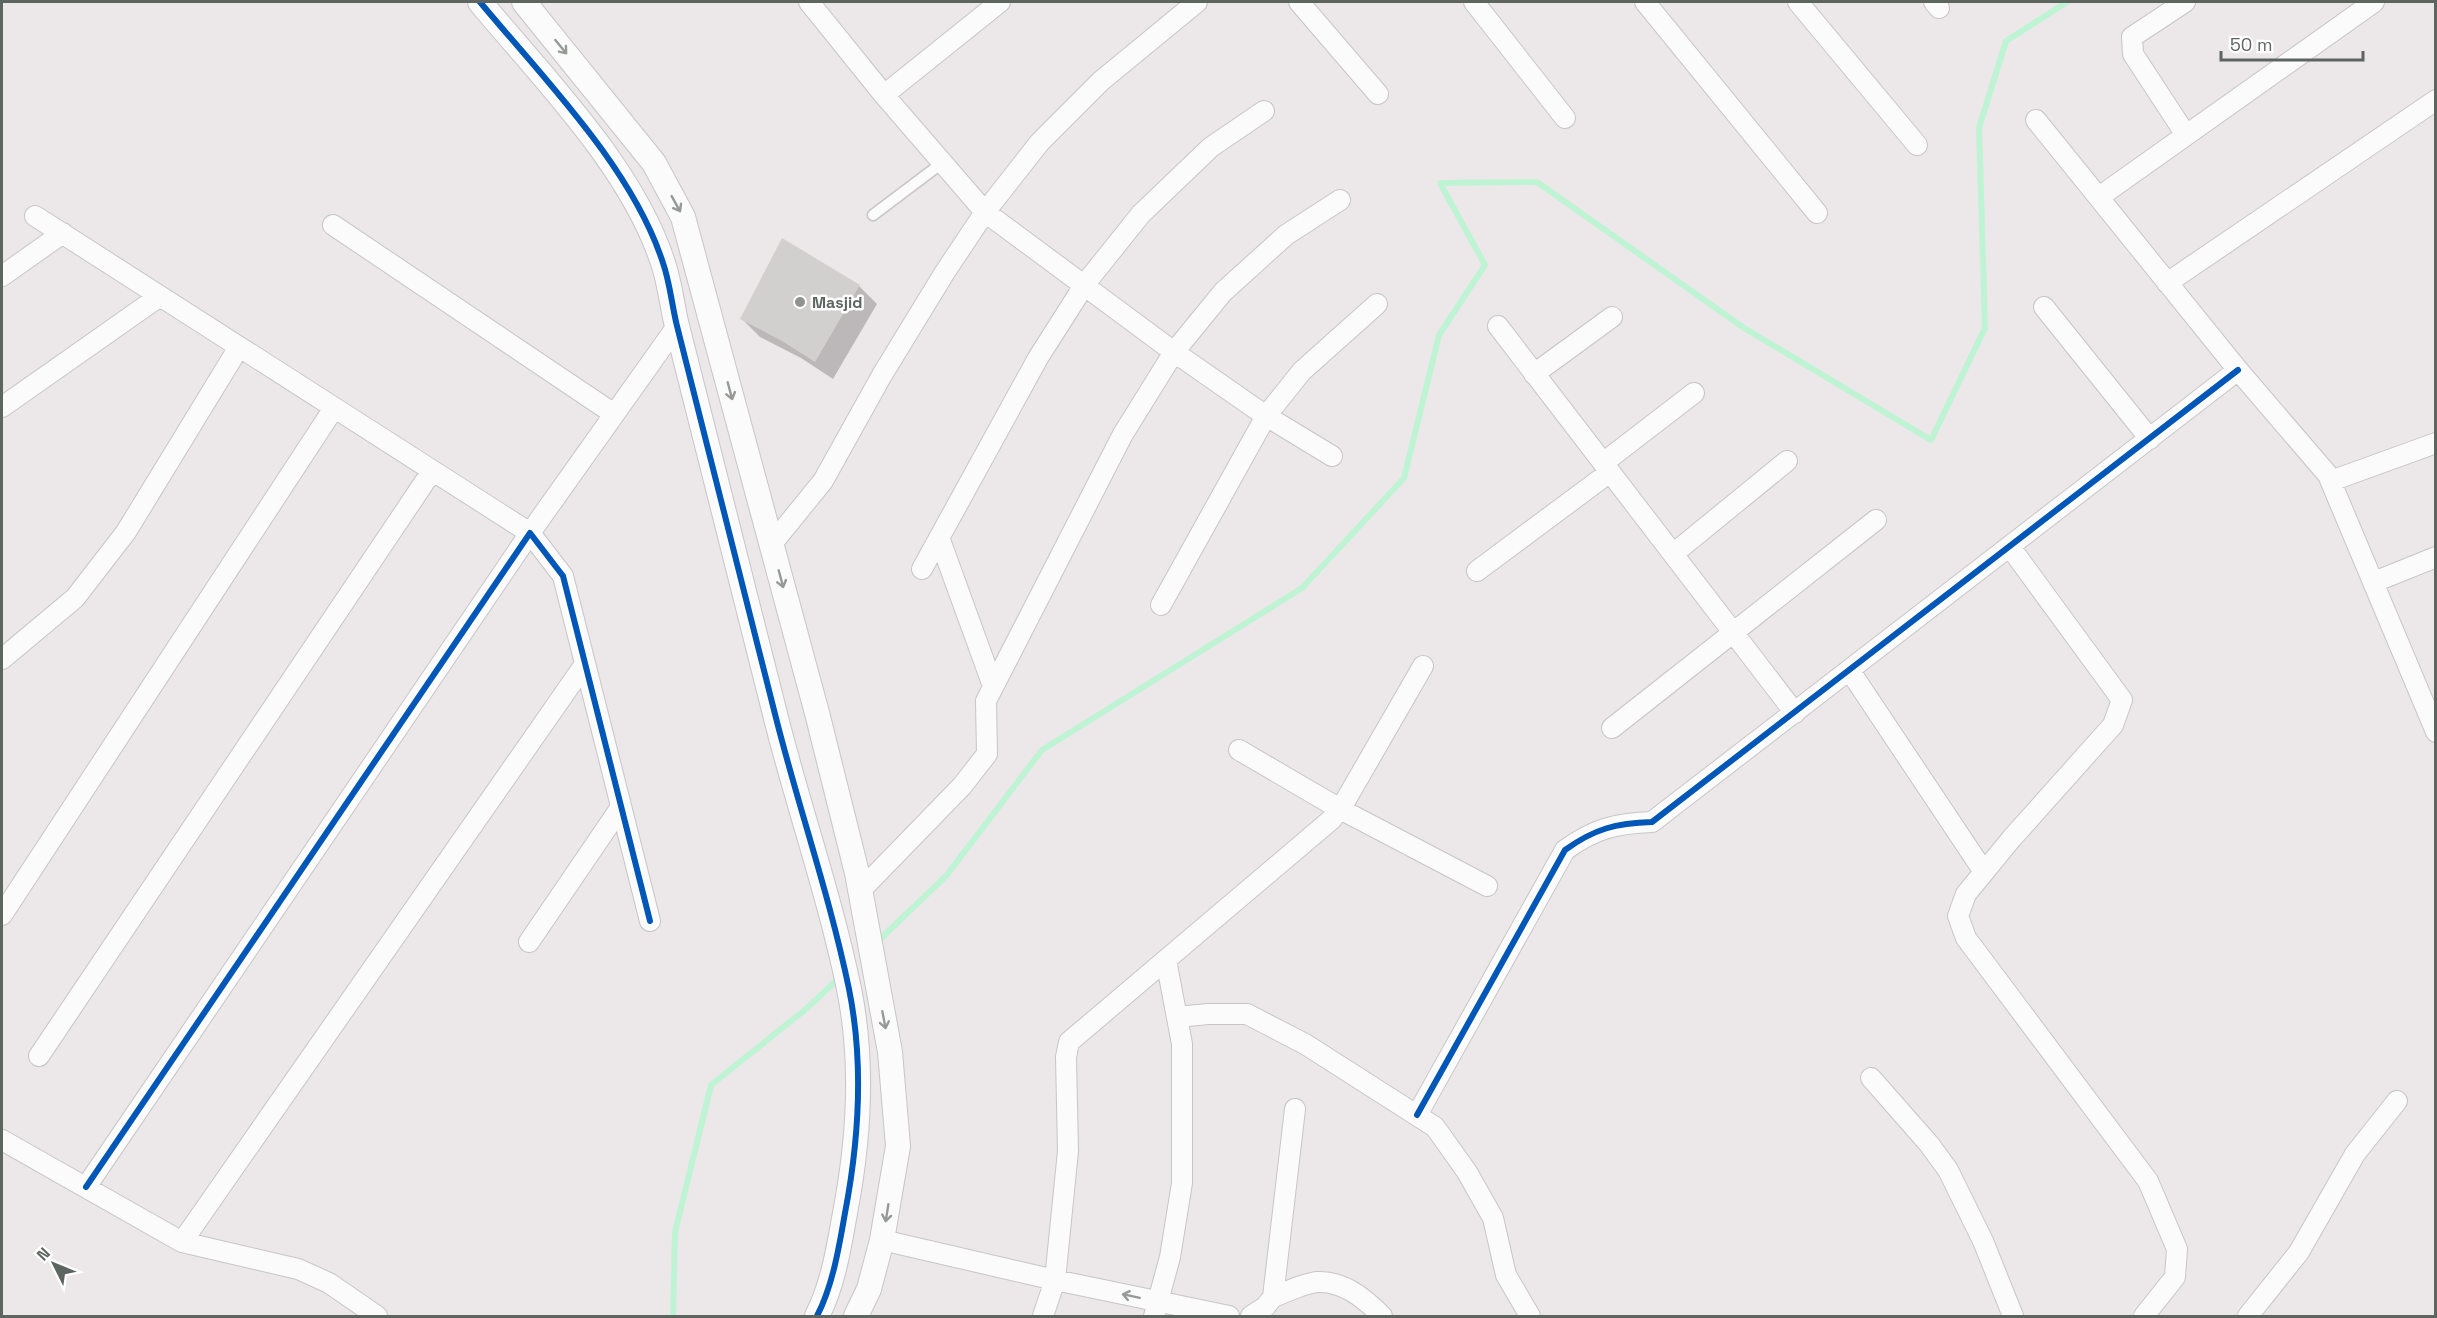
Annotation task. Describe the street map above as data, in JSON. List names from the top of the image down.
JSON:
{
  "places": ["Masjid"],
  "scale_bar": "50 m",
  "north": "top left"
}
